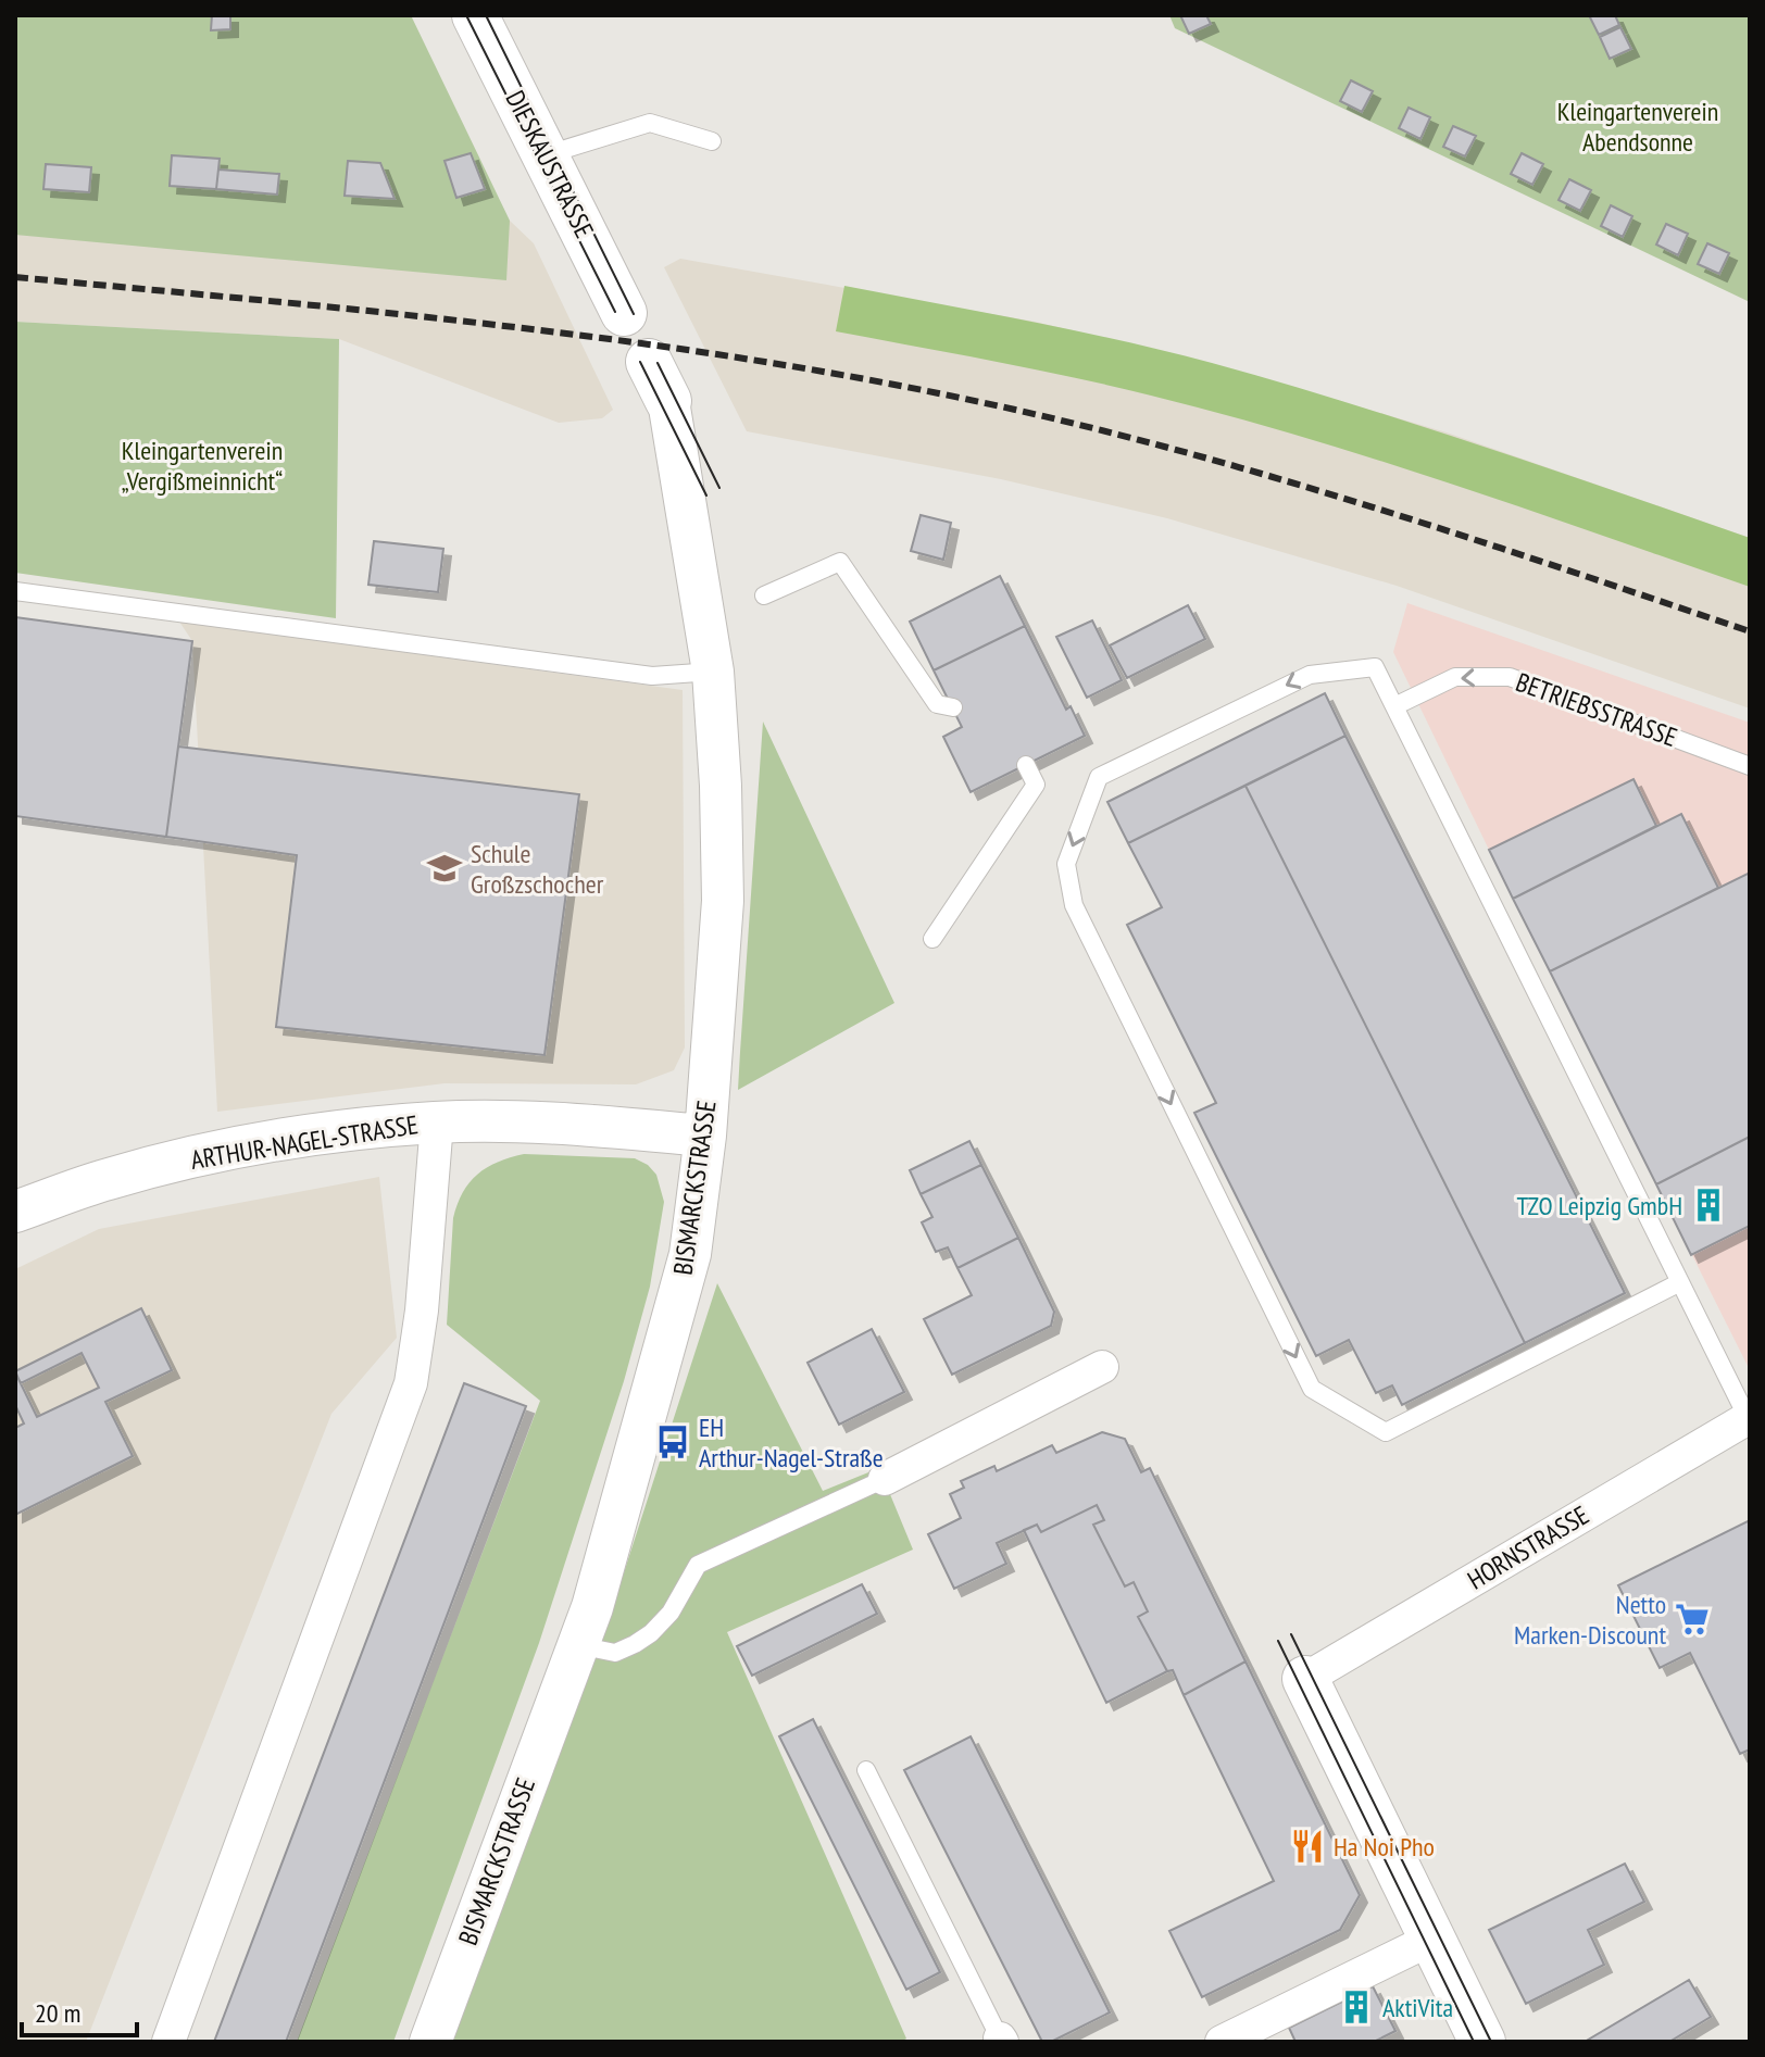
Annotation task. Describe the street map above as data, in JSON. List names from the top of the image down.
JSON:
{
  "streets": {
    "main road": ["DIESKAUSTRASSE"],
    "street": ["ARTHUR-NAGEL-STRASSE", "BISMARCKSTRASSE", "HORNSTRASSE"],
    "lane": ["BETRIEBSSTRASSE"]
  },
  "crossings": [
    ["ARTHUR-NAGEL-STRASSE", "BISMARCKSTRASSE"]
  ],
  "one_way": ["BETRIEBSSTRASSE"],
  "parks": ["Kleingartenverein Abendsonne", "Kleingartenverein „Vergißmeinnicht“"],
  "places": {
    "school or university": ["Schule Großzschocher"],
    "building": ["TZO Leipzig GmbH", "AktiVita"],
    "bus stop": ["EH Arthur-Nagel-Straße"],
    "supermarket": ["Netto Marken-Discount"],
    "restaurant": ["Ha Noi Pho"]
  },
  "scale_bar": "20 m"
}
